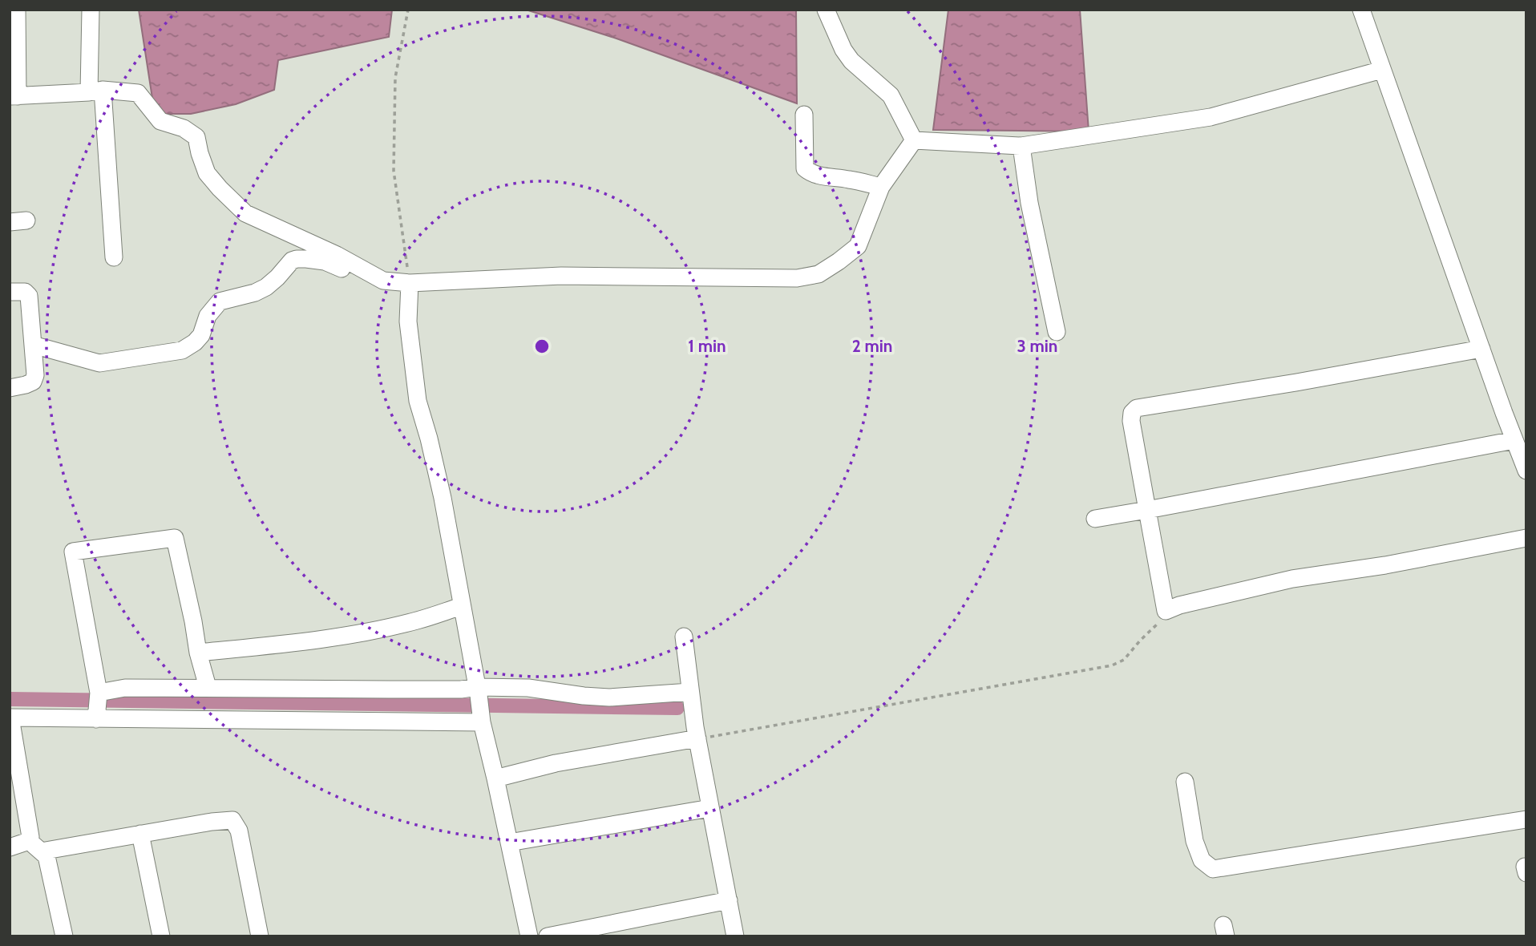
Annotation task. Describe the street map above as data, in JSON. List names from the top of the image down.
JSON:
{
  "rings": ["1 min", "2 min", "3 min"]
}
